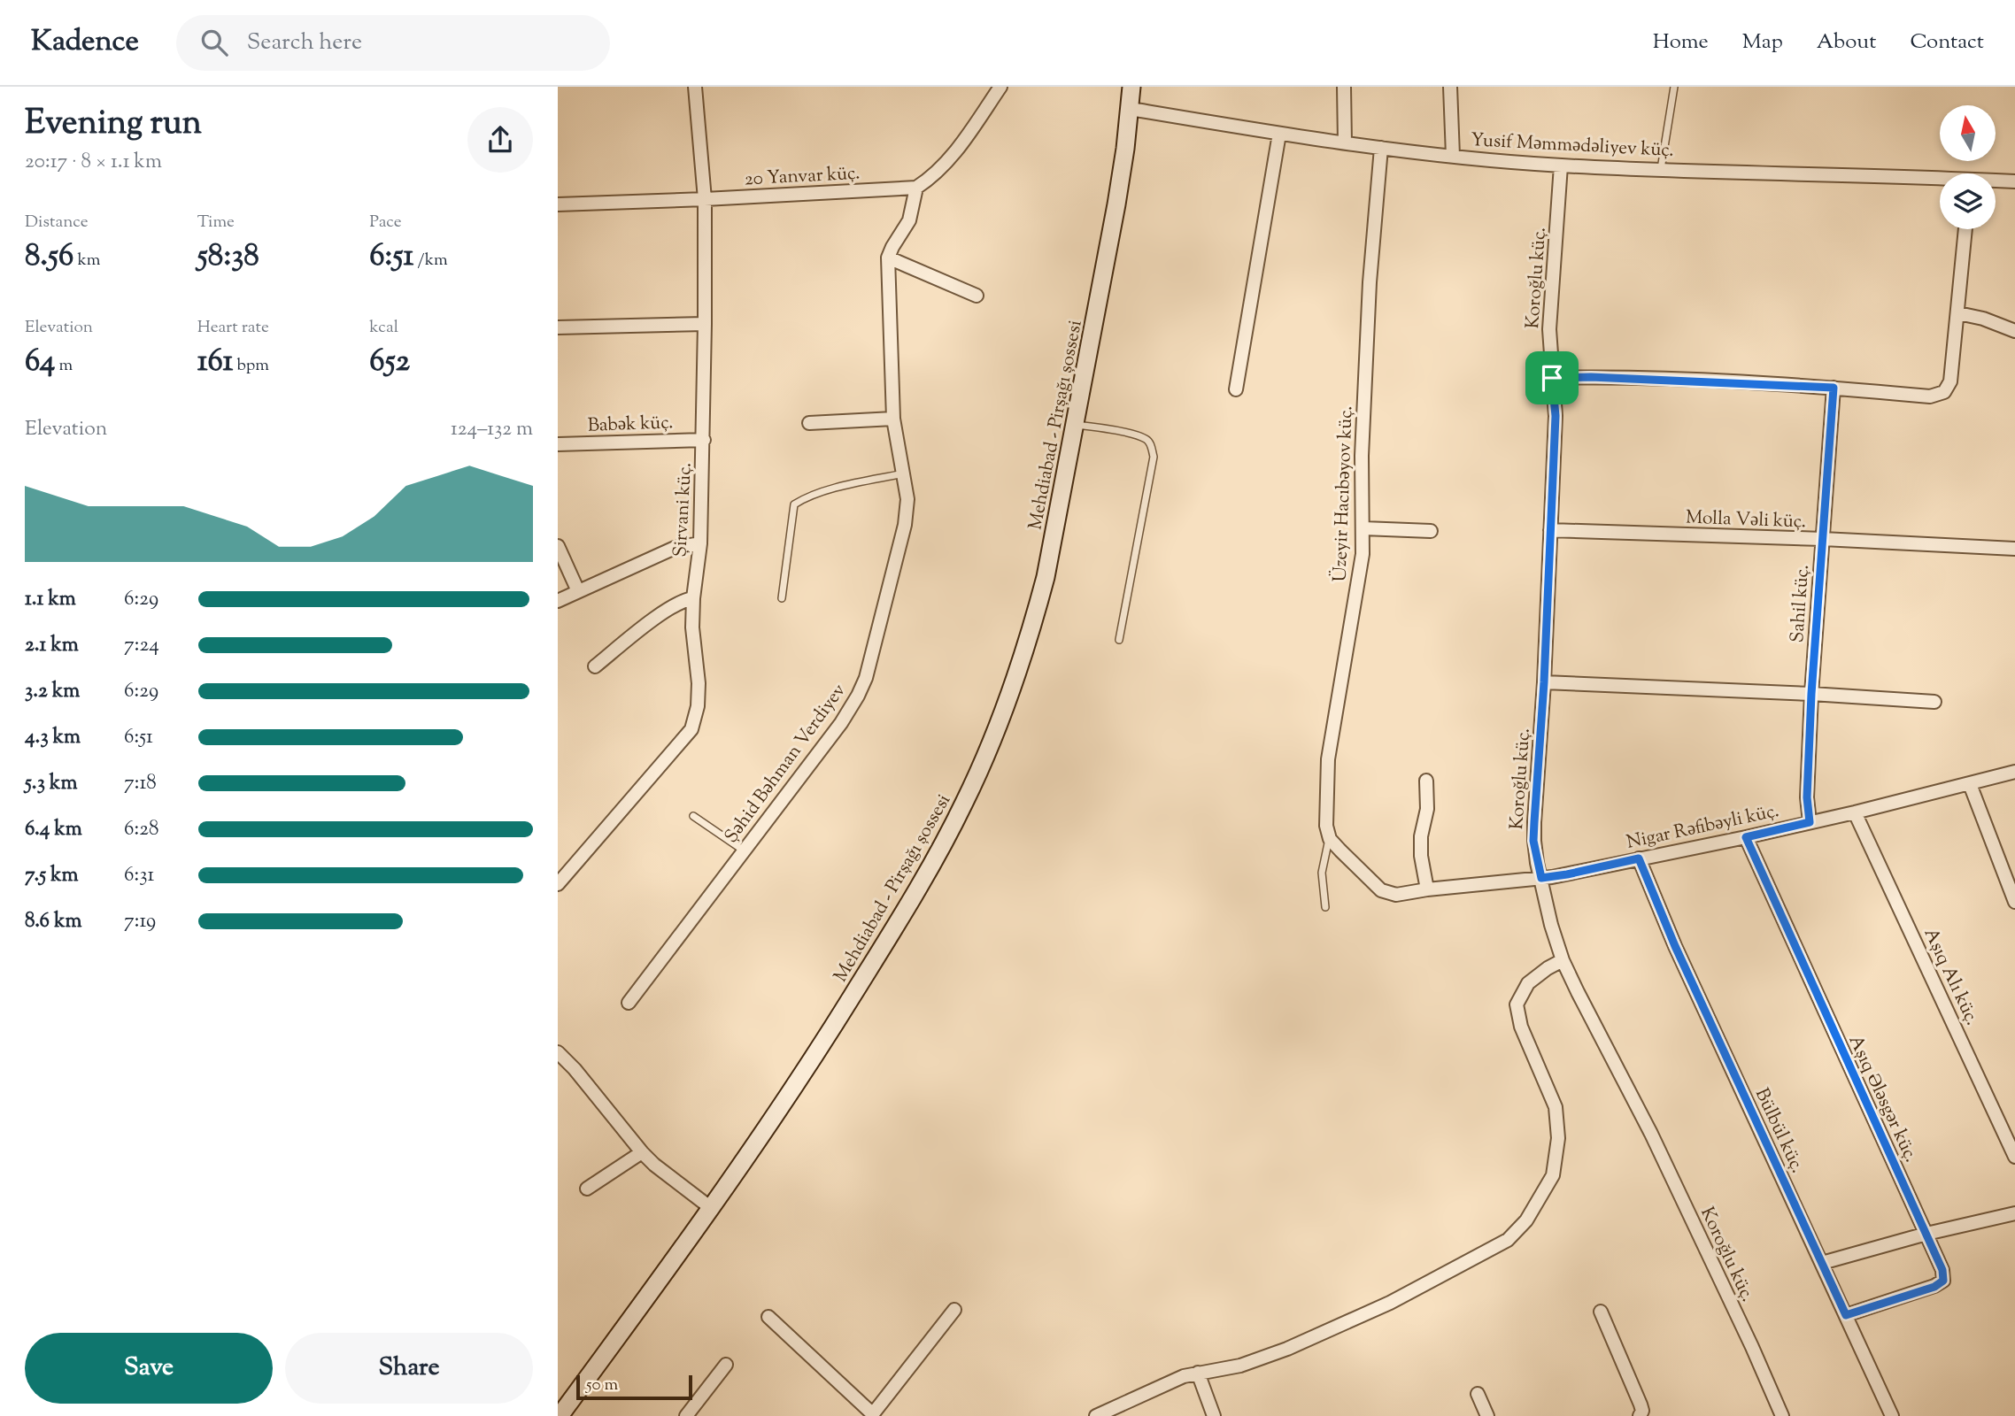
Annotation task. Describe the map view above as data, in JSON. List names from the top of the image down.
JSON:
{
  "streets": {
    "main road": ["Mehdiabad - Pirşağı şossesi"],
    "street": [
      "Yusif Məmmədəliyev küç.",
      "20 Yanvar küç.",
      "Koroğlu küç.",
      "Babək küç.",
      "Üzeyir Hacıbəyov küç.",
      "Şirvani küç.",
      "Molla Vəli küç.",
      "Sahil küç.",
      "Şəhid Bəhman Verdiyev",
      "Nigar Rəfibəyli küç.",
      "Aşıq Alı küç.",
      "Aşıq Ələsgər küç.",
      "Bülbül küç."
    ]
  },
  "crossings": [
    ["Yusif Məmmədəliyev küç.", "Koroğlu küç."],
    ["Yusif Məmmədəliyev küç.", "Mehdiabad - Pirşağı şossesi"],
    ["Yusif Məmmədəliyev küç.", "Üzeyir Hacıbəyov küç."],
    ["20 Yanvar küç.", "Şirvani küç."],
    ["Koroğlu küç.", "Molla Vəli küç."],
    ["Koroğlu küç.", "Nigar Rəfibəyli küç."],
    ["Babək küç.", "Şirvani küç."],
    ["Üzeyir Hacıbəyov küç.", "Nigar Rəfibəyli küç."],
    ["Molla Vəli küç.", "Sahil küç."],
    ["Sahil küç.", "Nigar Rəfibəyli küç."],
    ["Nigar Rəfibəyli küç.", "Aşıq Alı küç."],
    ["Nigar Rəfibəyli küç.", "Aşıq Ələsgər küç."],
    ["Nigar Rəfibəyli küç.", "Bülbül küç."],
    ["Aşıq Ələsgər küç.", "Bülbül küç."]
  ],
  "scale_bar": "50 m",
  "north": "top",
  "page": {
    "header": "Kadence",
    "search": "Search here",
    "nav": [
      "Home",
      "Map",
      "About",
      "Contact"
    ],
    "heading": ["Evening run", "20:17 · 8 × 1.1 km"],
    "stats": [
      ["Distance", "8.56 km"],
      ["Time", "58:38"],
      ["Pace", "6:51 /km"],
      ["Elevation", "64 m"],
      ["Heart rate", "161 bpm"],
      ["kcal", "652"]
    ],
    "chart": ["Elevation", "124–132 m"],
    "list": [
      {
        "name": "1.1 km",
        "note": "6:29"
      },
      {
        "name": "2.1 km",
        "note": "7:24"
      },
      {
        "name": "3.2 km",
        "note": "6:29"
      },
      {
        "name": "4.3 km",
        "note": "6:51"
      },
      {
        "name": "5.3 km",
        "note": "7:18"
      },
      {
        "name": "6.4 km",
        "note": "6:28"
      },
      {
        "name": "7.5 km",
        "note": "6:31"
      },
      {
        "name": "8.6 km",
        "note": "7:19"
      }
    ],
    "buttons": ["Save", "Share"],
    "scale": "50 m"
  }
}
